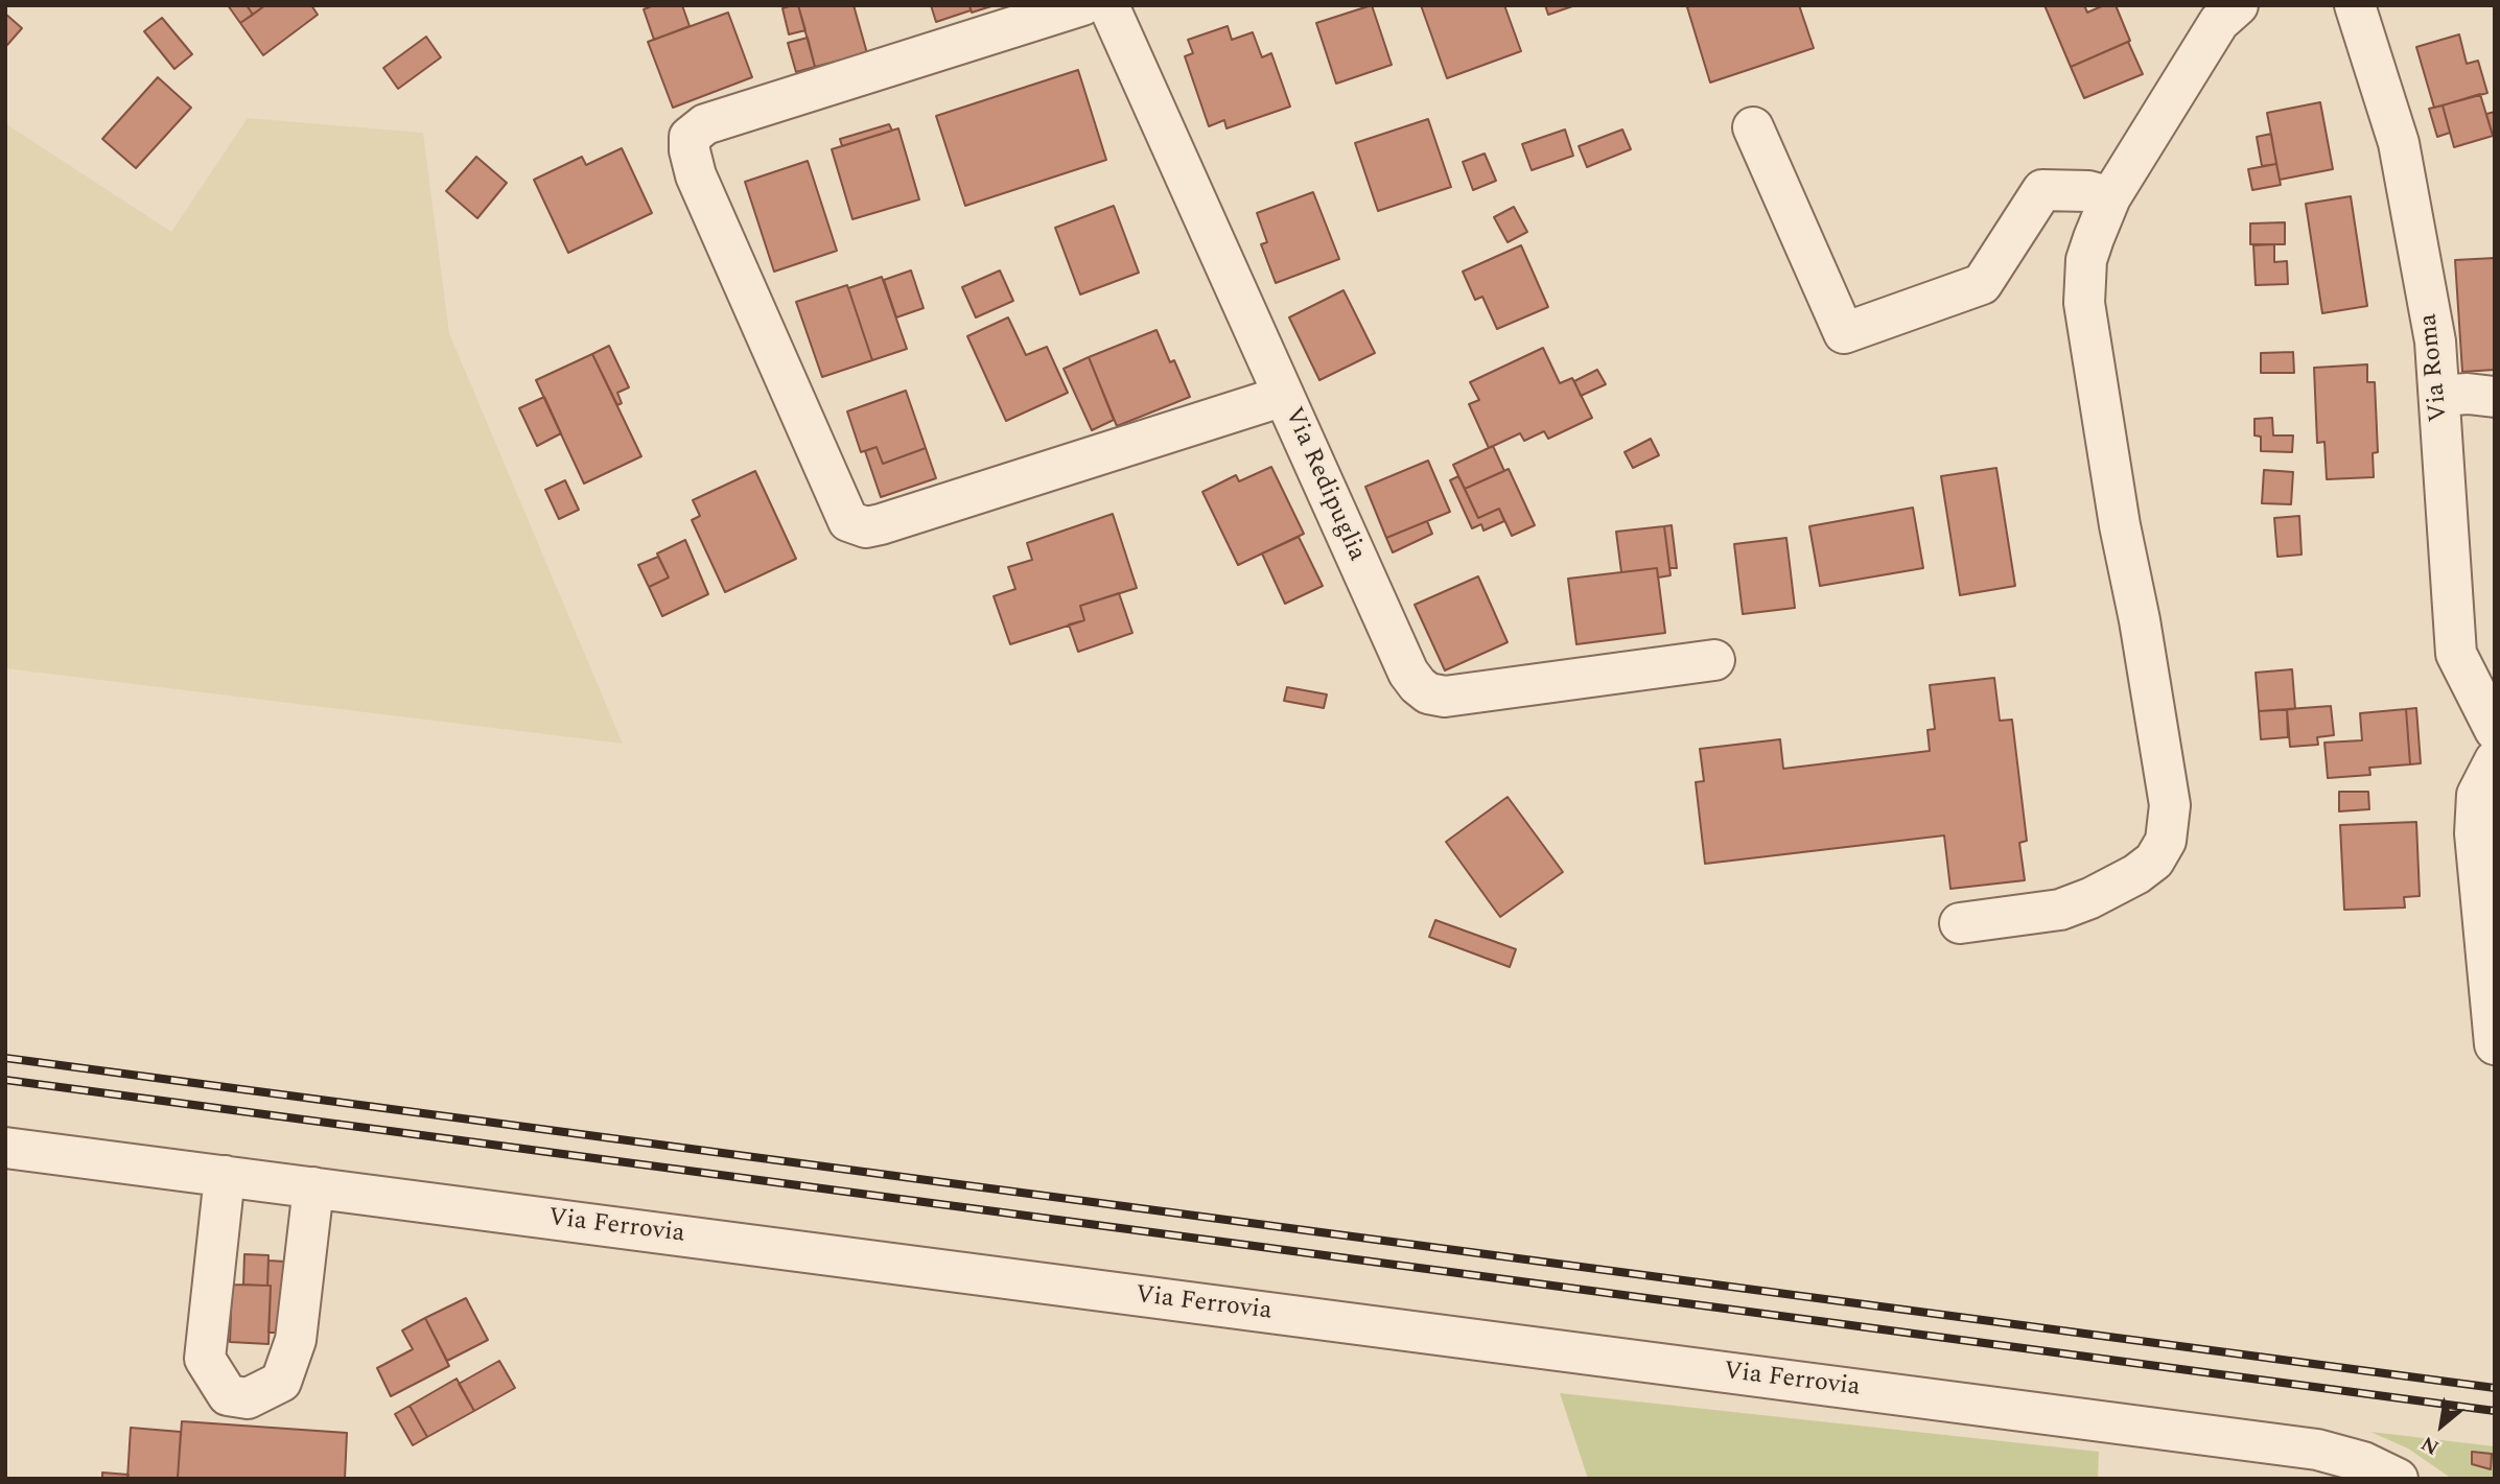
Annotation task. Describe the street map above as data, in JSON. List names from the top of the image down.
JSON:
{
  "streets": {
    "street": ["Via Roma", "Via Redipuglia", "Via Ferrovia"]
  },
  "north": "bottom left"
}
